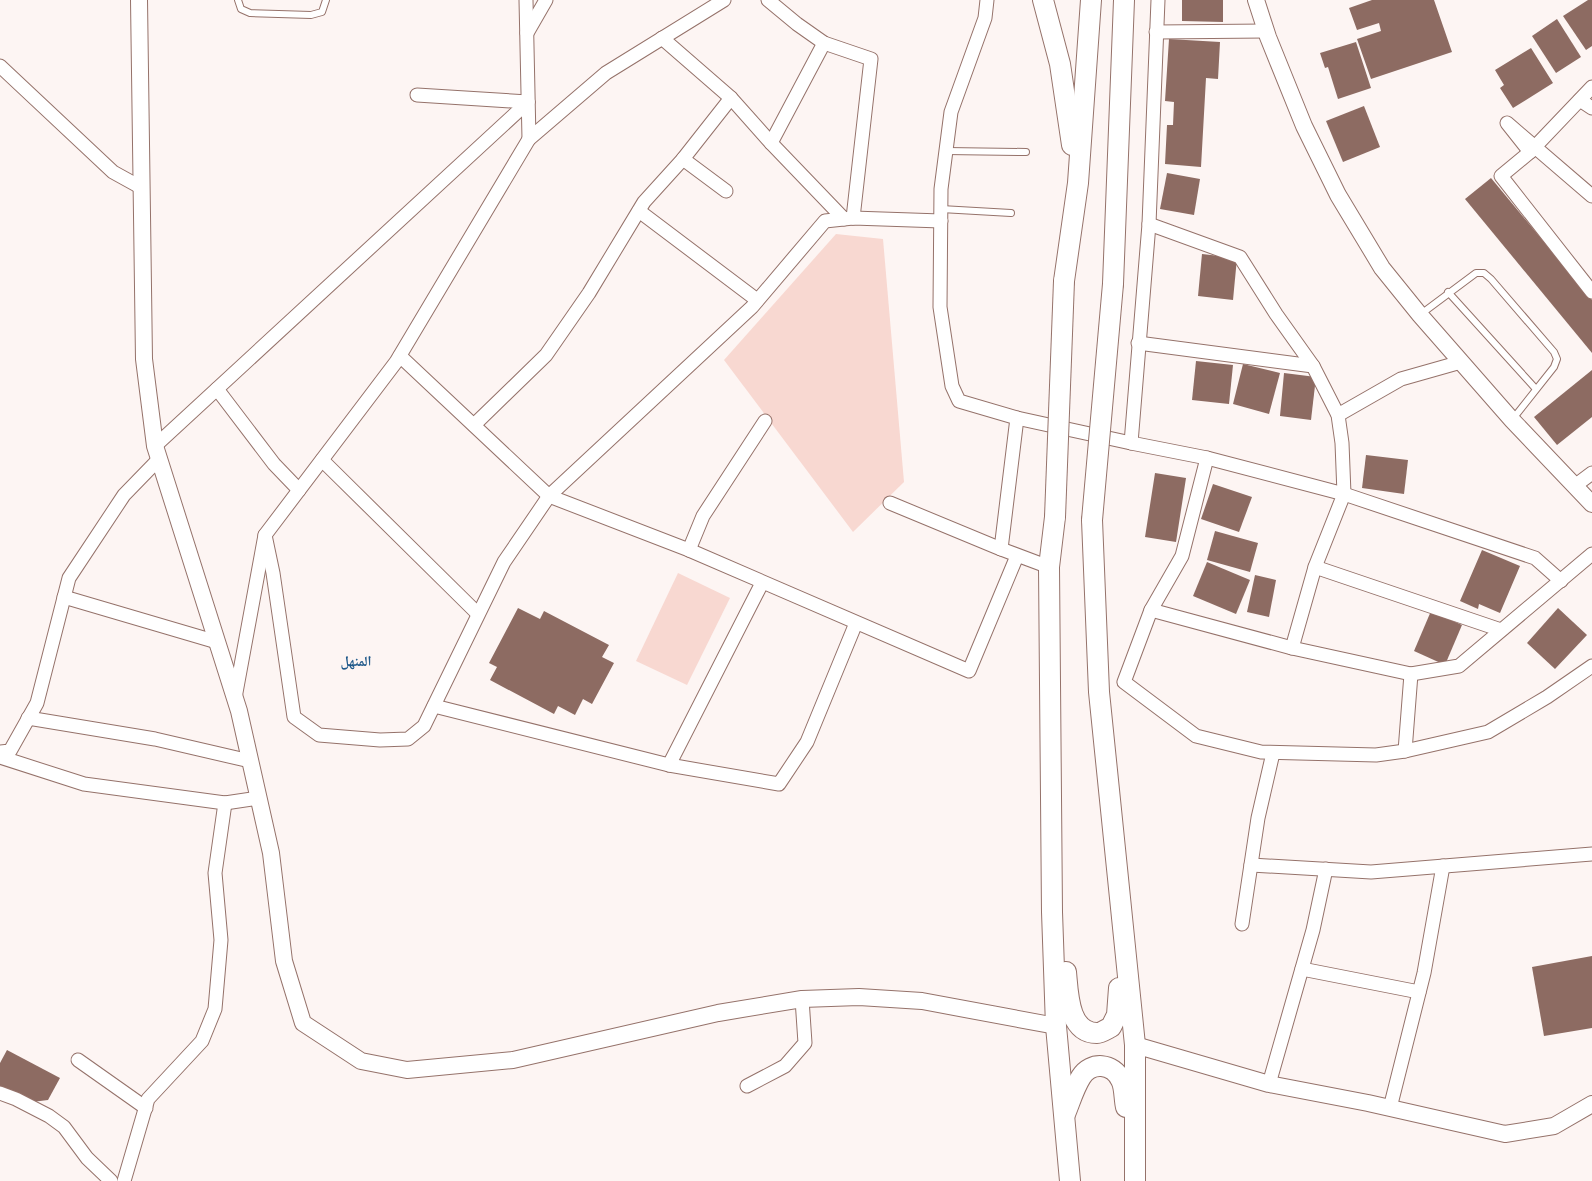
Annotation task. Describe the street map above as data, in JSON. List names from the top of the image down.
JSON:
{
  "districts": ["المنهل"]
}
